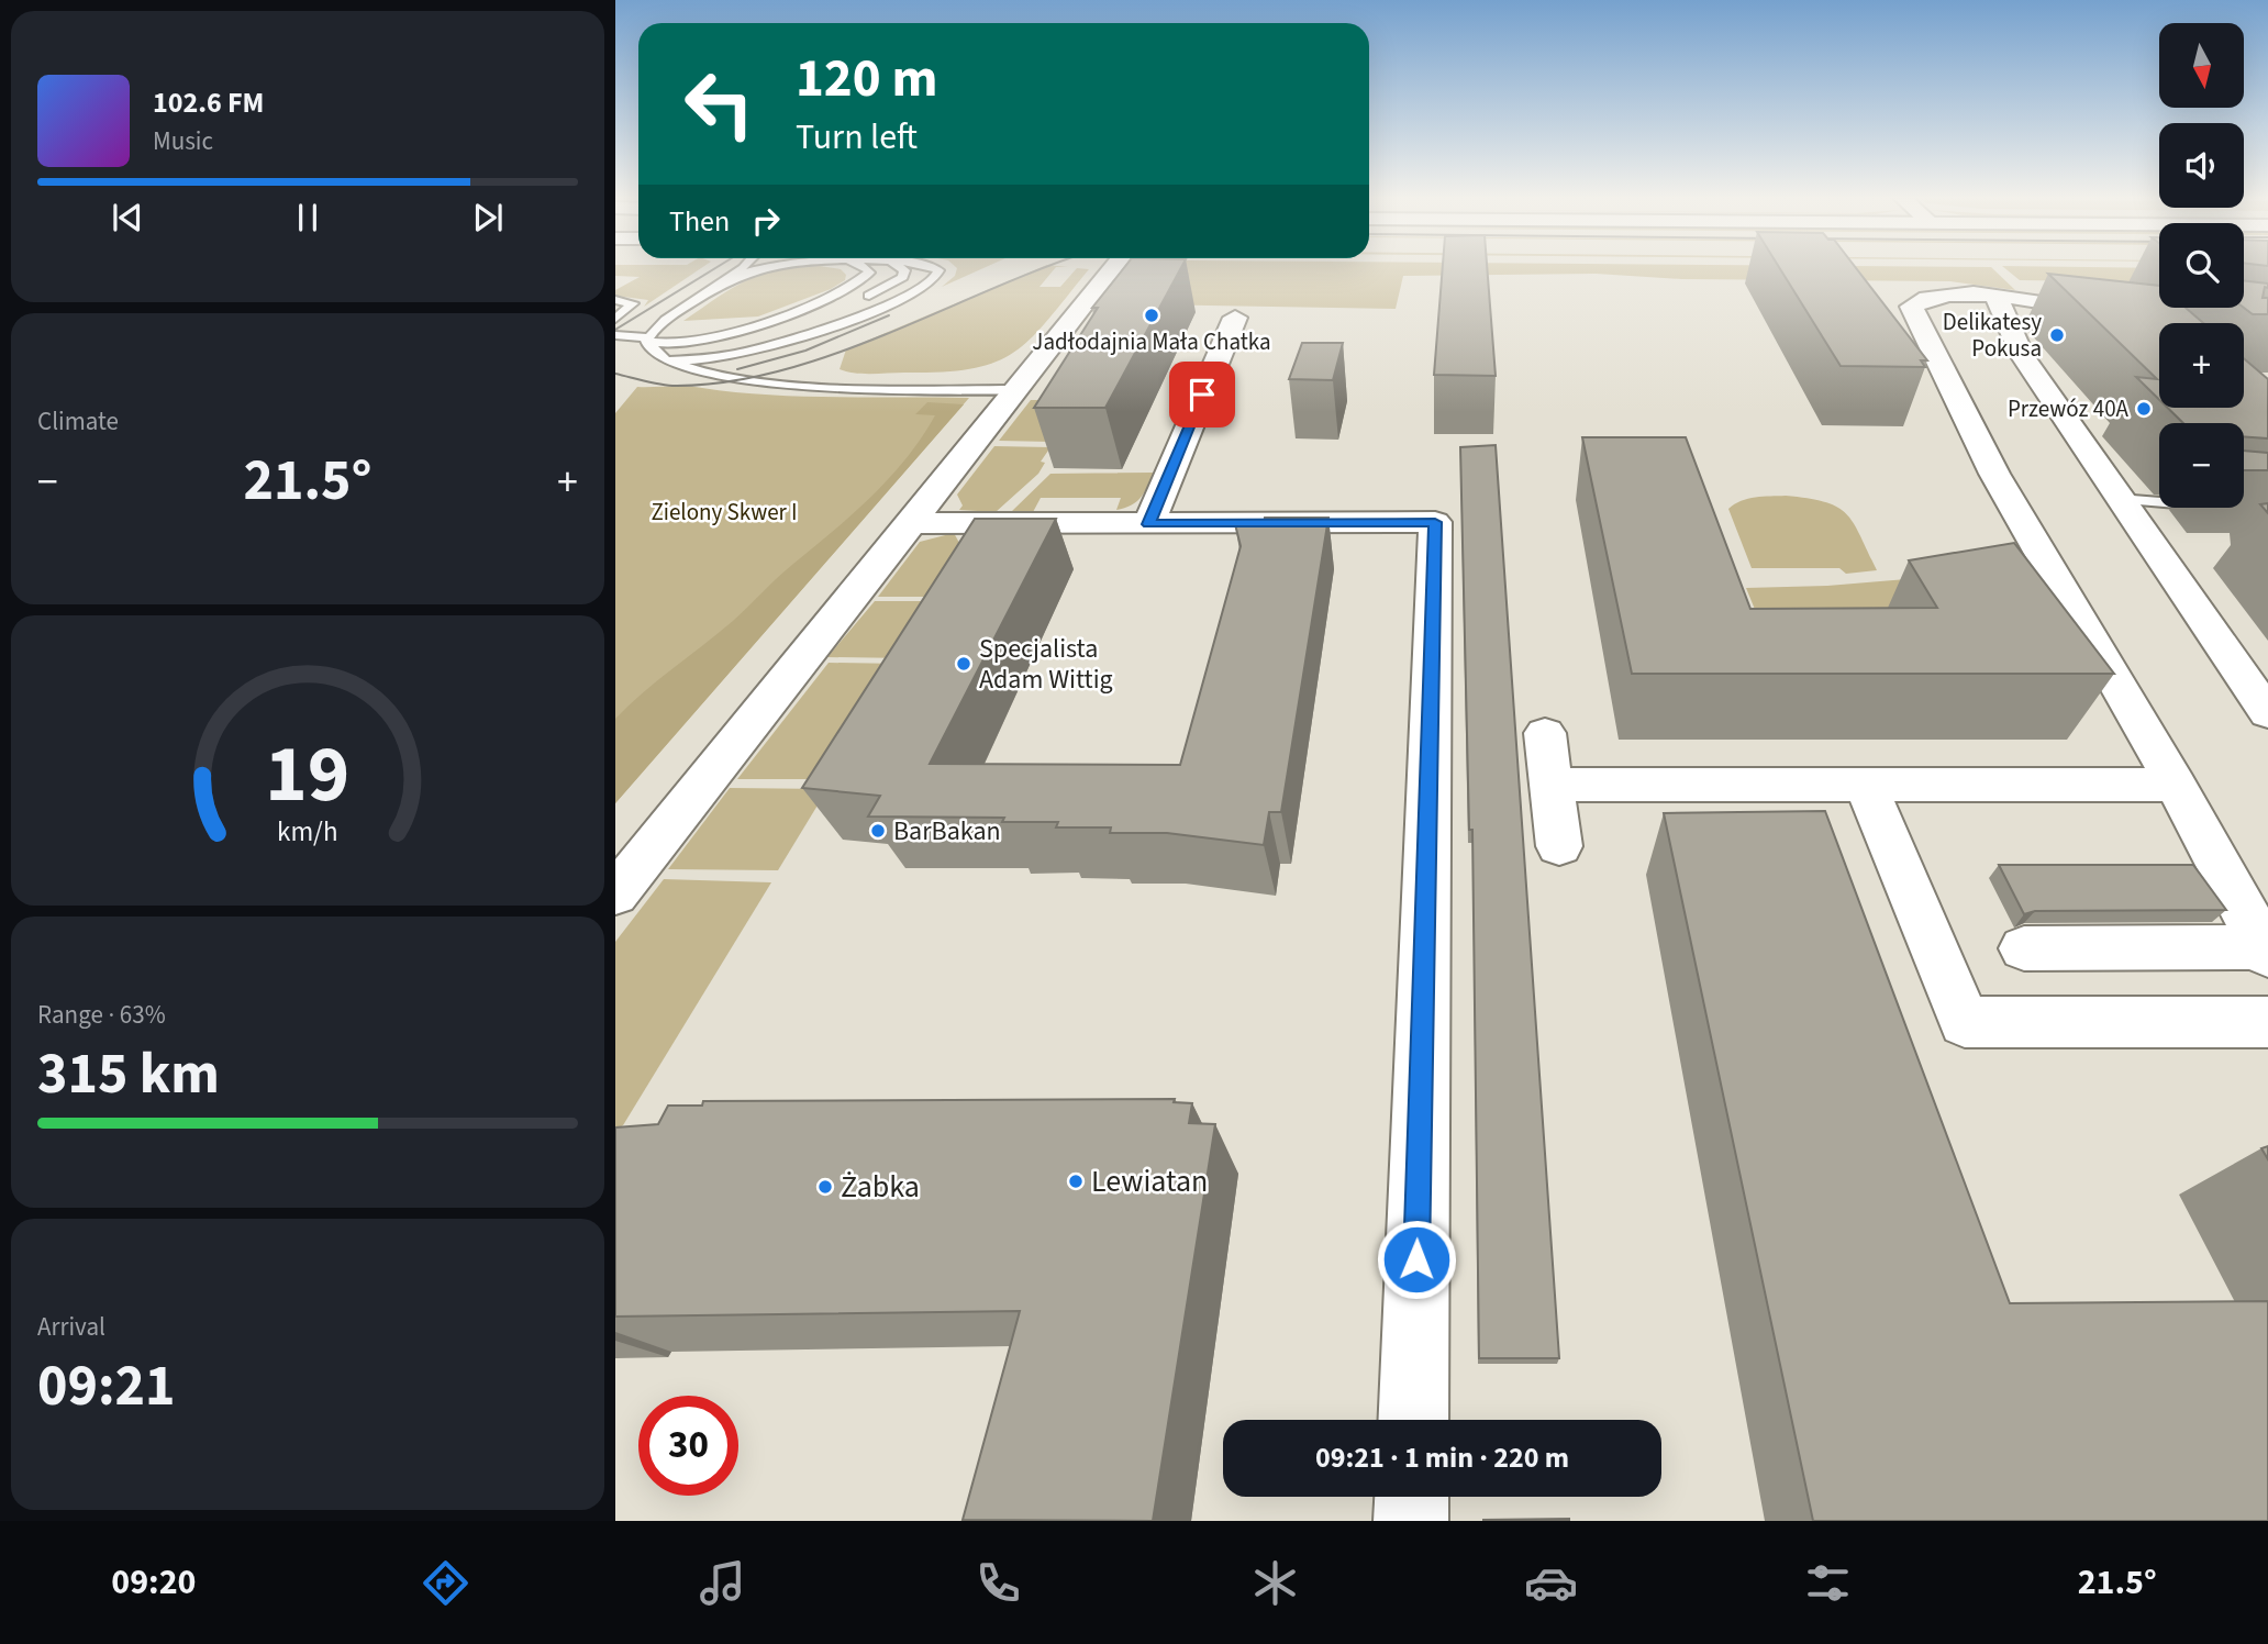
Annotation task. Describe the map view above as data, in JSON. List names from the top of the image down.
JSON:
{
  "parks": ["Zielony Skwer I"],
  "places": [
    "Jadłodajnia Mała Chatka",
    "Delikatesy Pokusa",
    "Przewóz 40A",
    "Specjalista Adam Wittig",
    "BarBakan",
    "Lewiatan",
    "Żabka"
  ],
  "north": "bottom",
  "page": {
    "map_buttons": ["+", "−"],
    "turn": ["120 m", "Turn left"],
    "song": ["102.6 FM", "Music"],
    "then": "Then",
    "tile": [
      "Climate",
      ["Range · 63%", "315 km"],
      ["Arrival", "09:21"]
    ],
    "heat": ["−", "21.5°", "+"],
    "limit": "30",
    "trip": "09:21 · 1 min · 220 m",
    "tabs": ["09:20", "21.5°"],
    "gauge": ["19", "km/h"]
  }
}
